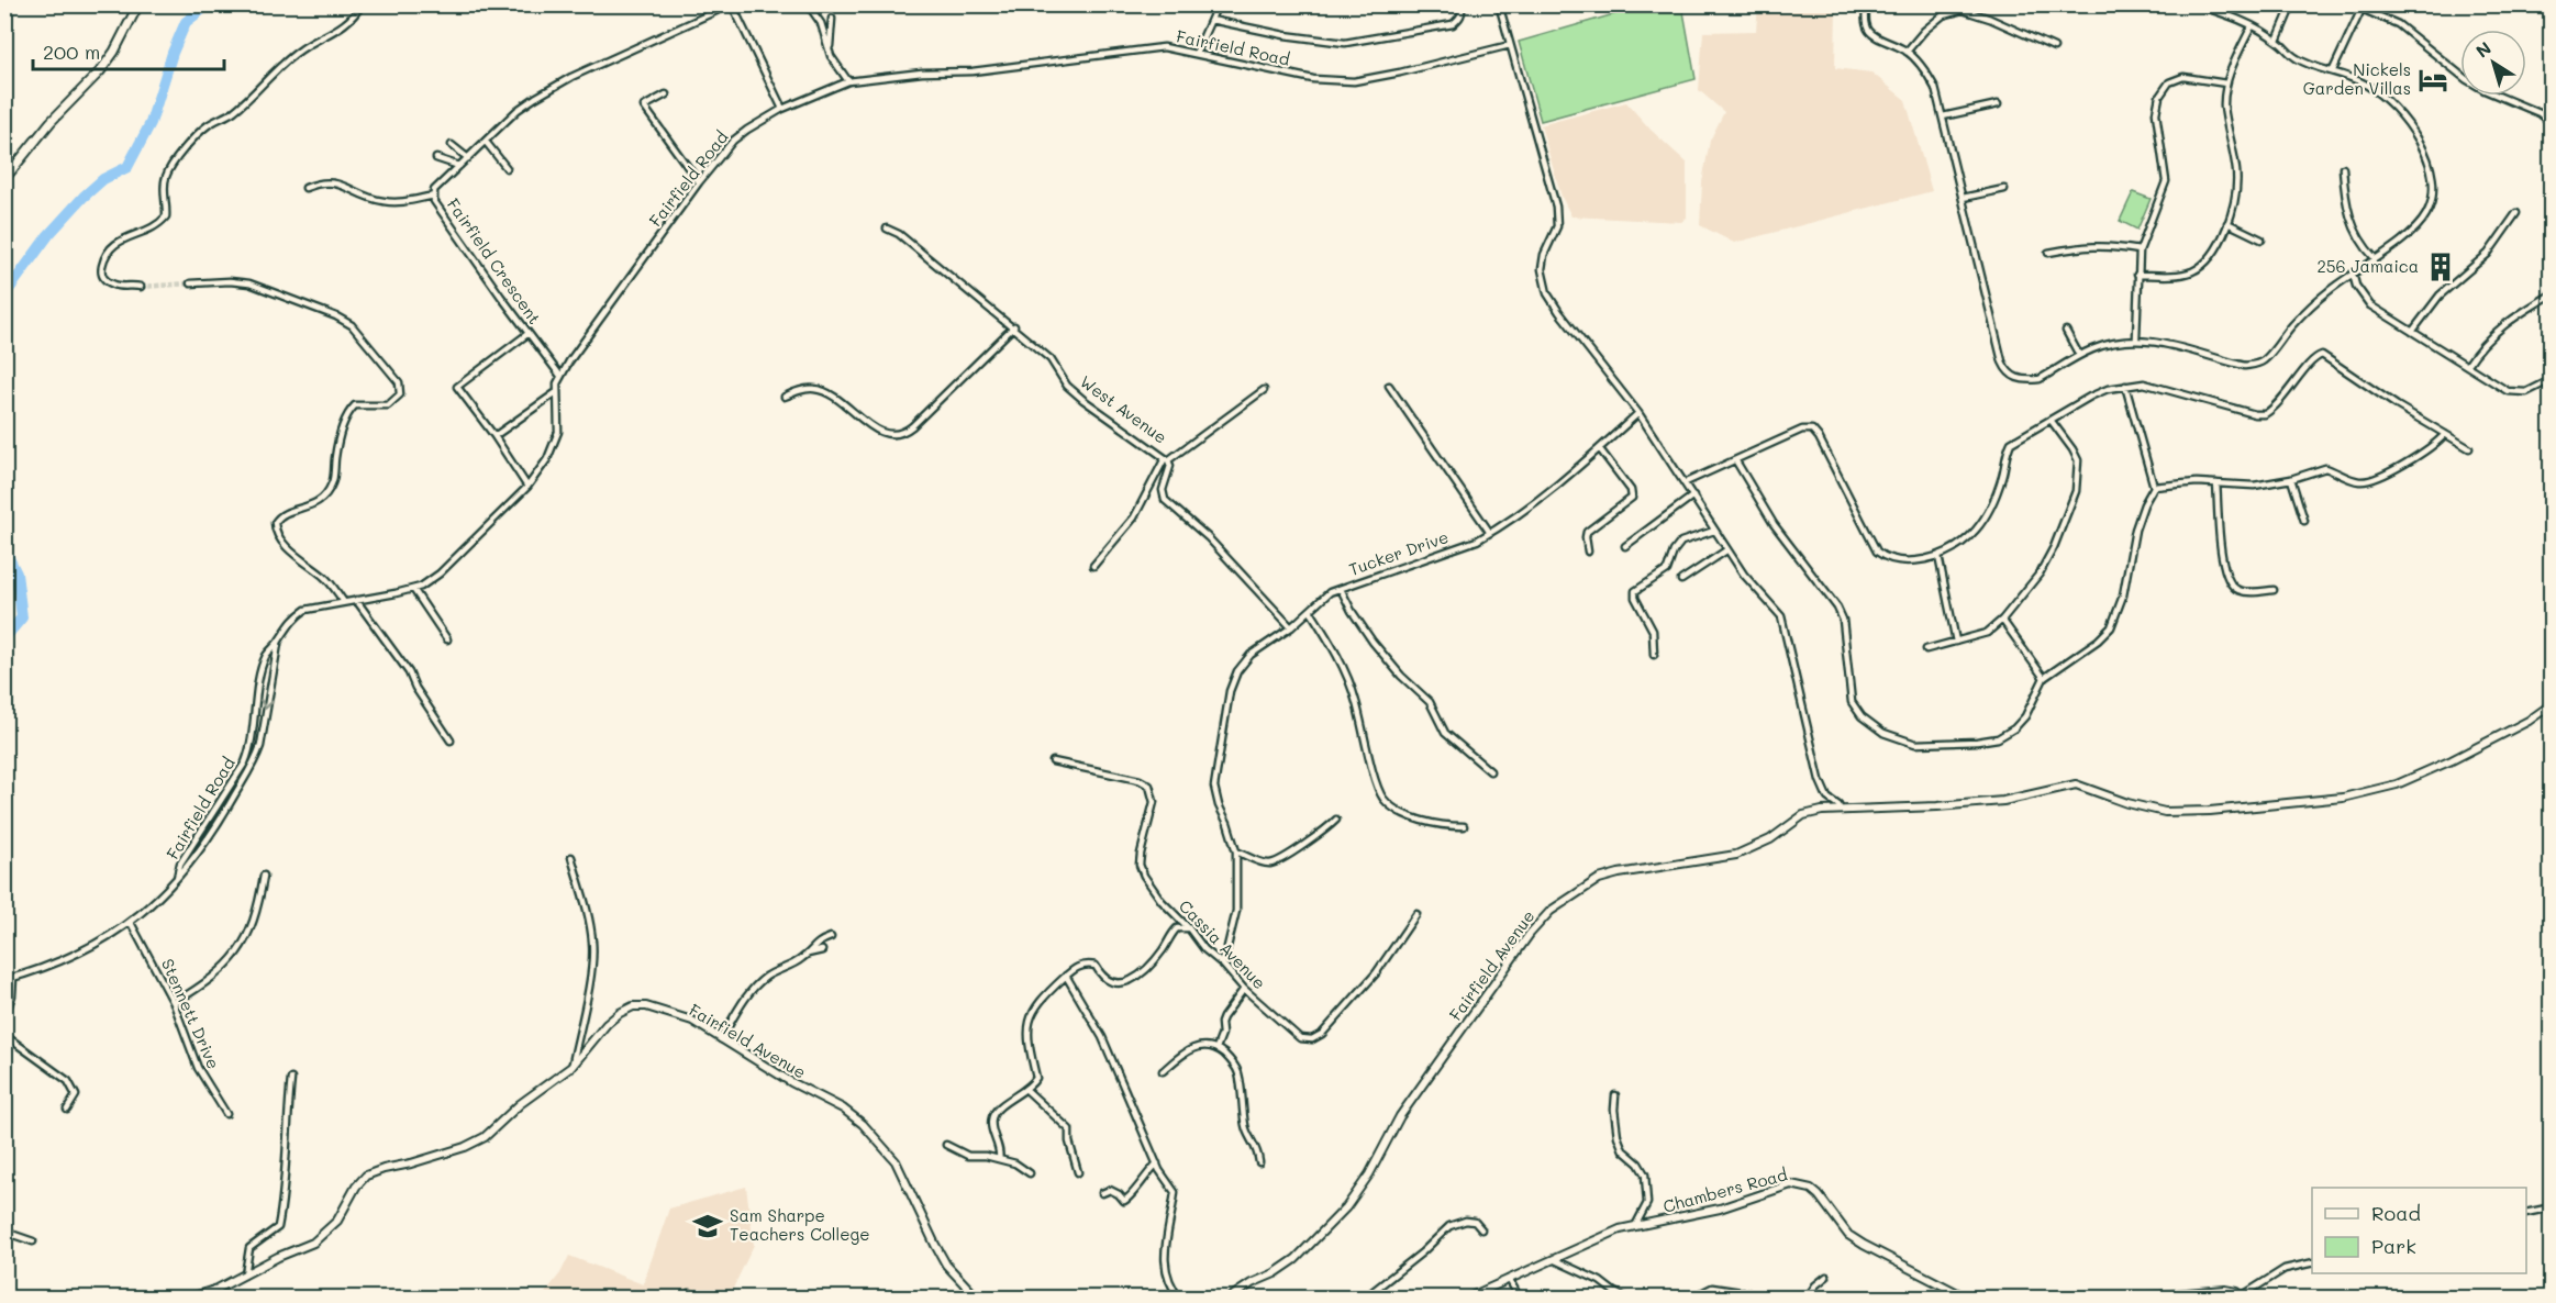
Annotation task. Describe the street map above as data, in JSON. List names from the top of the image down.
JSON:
{
  "streets": {
    "street": [
      "Fairfield Road",
      "Fairfield Crescent",
      "West Avenue",
      "Tucker Drive",
      "Cassia Avenue",
      "Fairfield Avenue",
      "Stennett Drive",
      "Chambers Road"
    ]
  },
  "crossings": [
    ["Fairfield Road", "Fairfield Crescent"],
    ["Fairfield Road", "Stennett Drive"],
    ["West Avenue", "Tucker Drive"],
    ["Tucker Drive", "Cassia Avenue"]
  ],
  "places": {
    "hotel": ["Nickels Garden Villas"],
    "building": ["256 Jamaica"],
    "school or university": ["Sam Sharpe Teachers College"]
  },
  "legend": ["Road", "Park"],
  "scale_bar": "200 m",
  "north": "top left"
}
